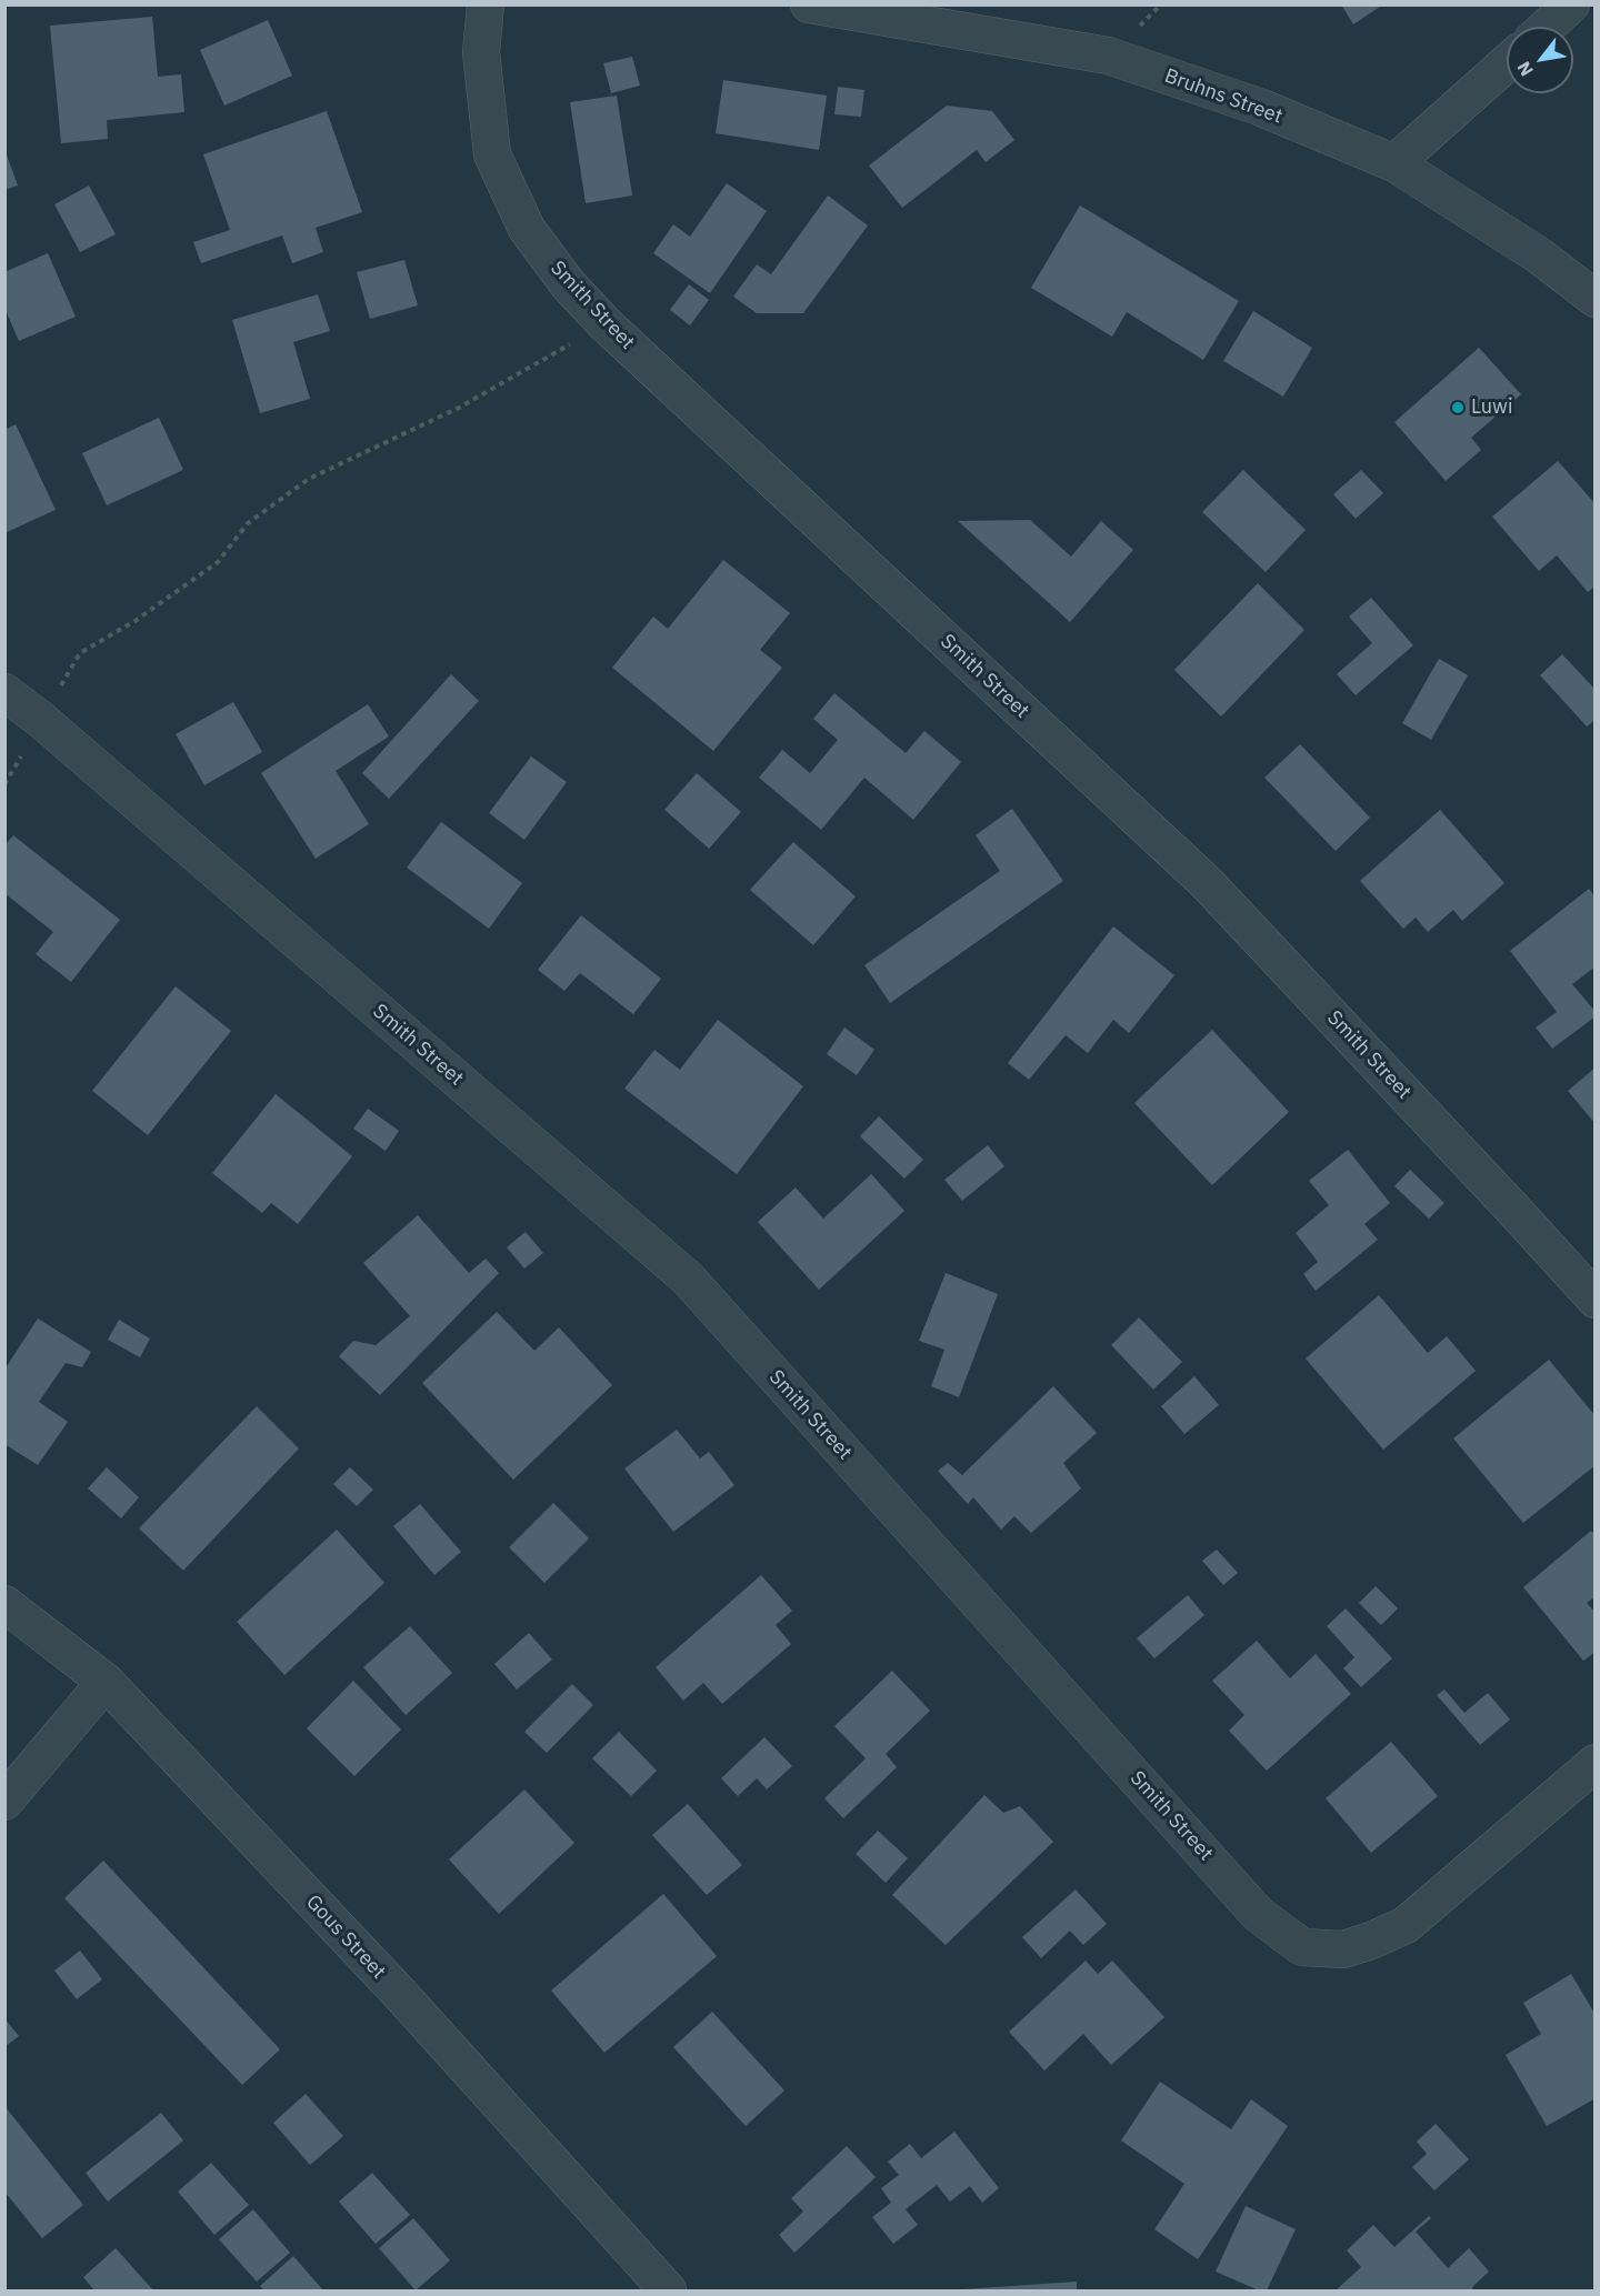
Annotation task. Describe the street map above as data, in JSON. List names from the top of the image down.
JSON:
{
  "streets": {
    "street": ["Bruhns Street", "Smith Street", "Gous Street"]
  },
  "places": ["Luwi"],
  "north": "bottom left"
}
